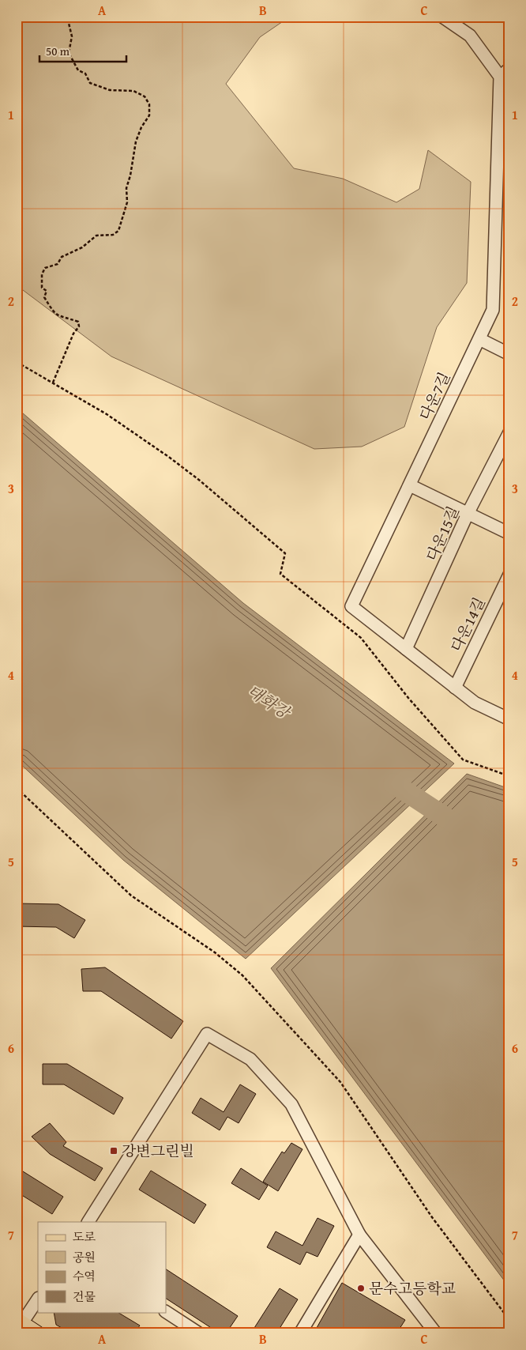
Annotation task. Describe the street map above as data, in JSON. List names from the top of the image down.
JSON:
{
  "streets": {
    "street": ["다운7길", "다운15길", "다운14길"]
  },
  "crossings": [
    ["다운7길", "다운15길"],
    ["다운7길", "다운14길"]
  ],
  "water": ["태화강"],
  "places": {
    "transit": ["강변그린빌"],
    "other": ["문수고등학교"]
  },
  "legend": [
    "도로",
    "공원",
    "수역",
    "건물"
  ],
  "scale_bar": "50 m",
  "grid": {
    "columns": ["A", "B", "C"],
    "rows": [
      "1",
      "2",
      "3",
      "4",
      "5",
      "6",
      "7"
    ]
  }
}
